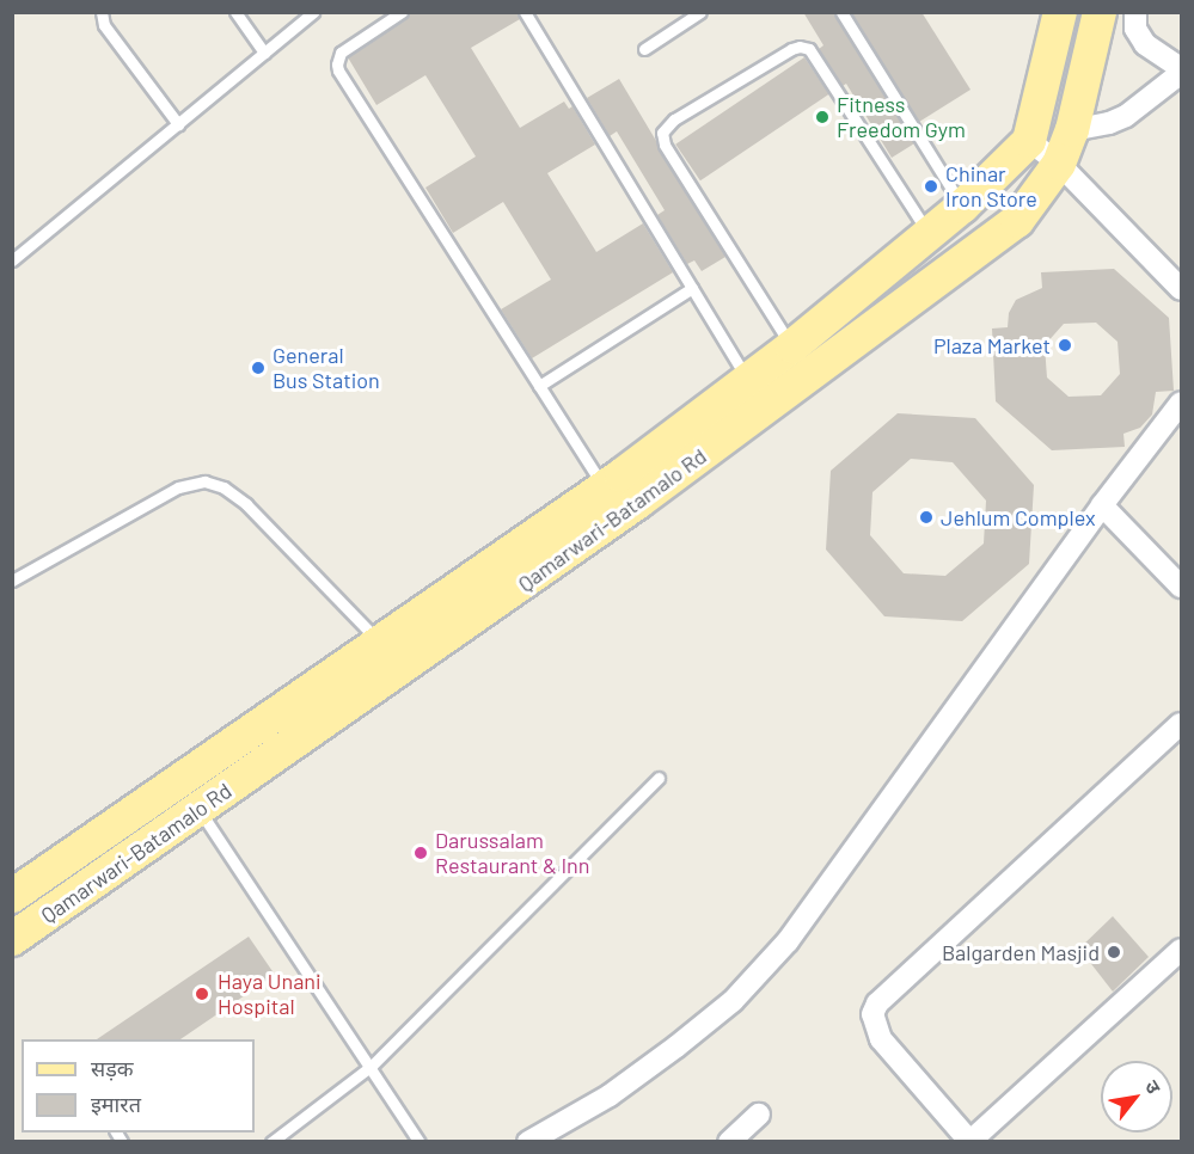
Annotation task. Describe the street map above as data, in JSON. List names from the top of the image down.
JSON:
{
  "streets": {
    "main road": ["Qamarwari-Batamalo Rd"]
  },
  "places": [
    "Fitness Freedom Gym",
    "Chinar Iron Store",
    "Plaza Market",
    "General Bus Station",
    "Jehlum Complex",
    "Darussalam Restaurant & Inn",
    "Balgarden Masjid",
    "Haya Unani Hospital"
  ],
  "legend": ["सड़क", "इमारत"],
  "north": "top right"
}
